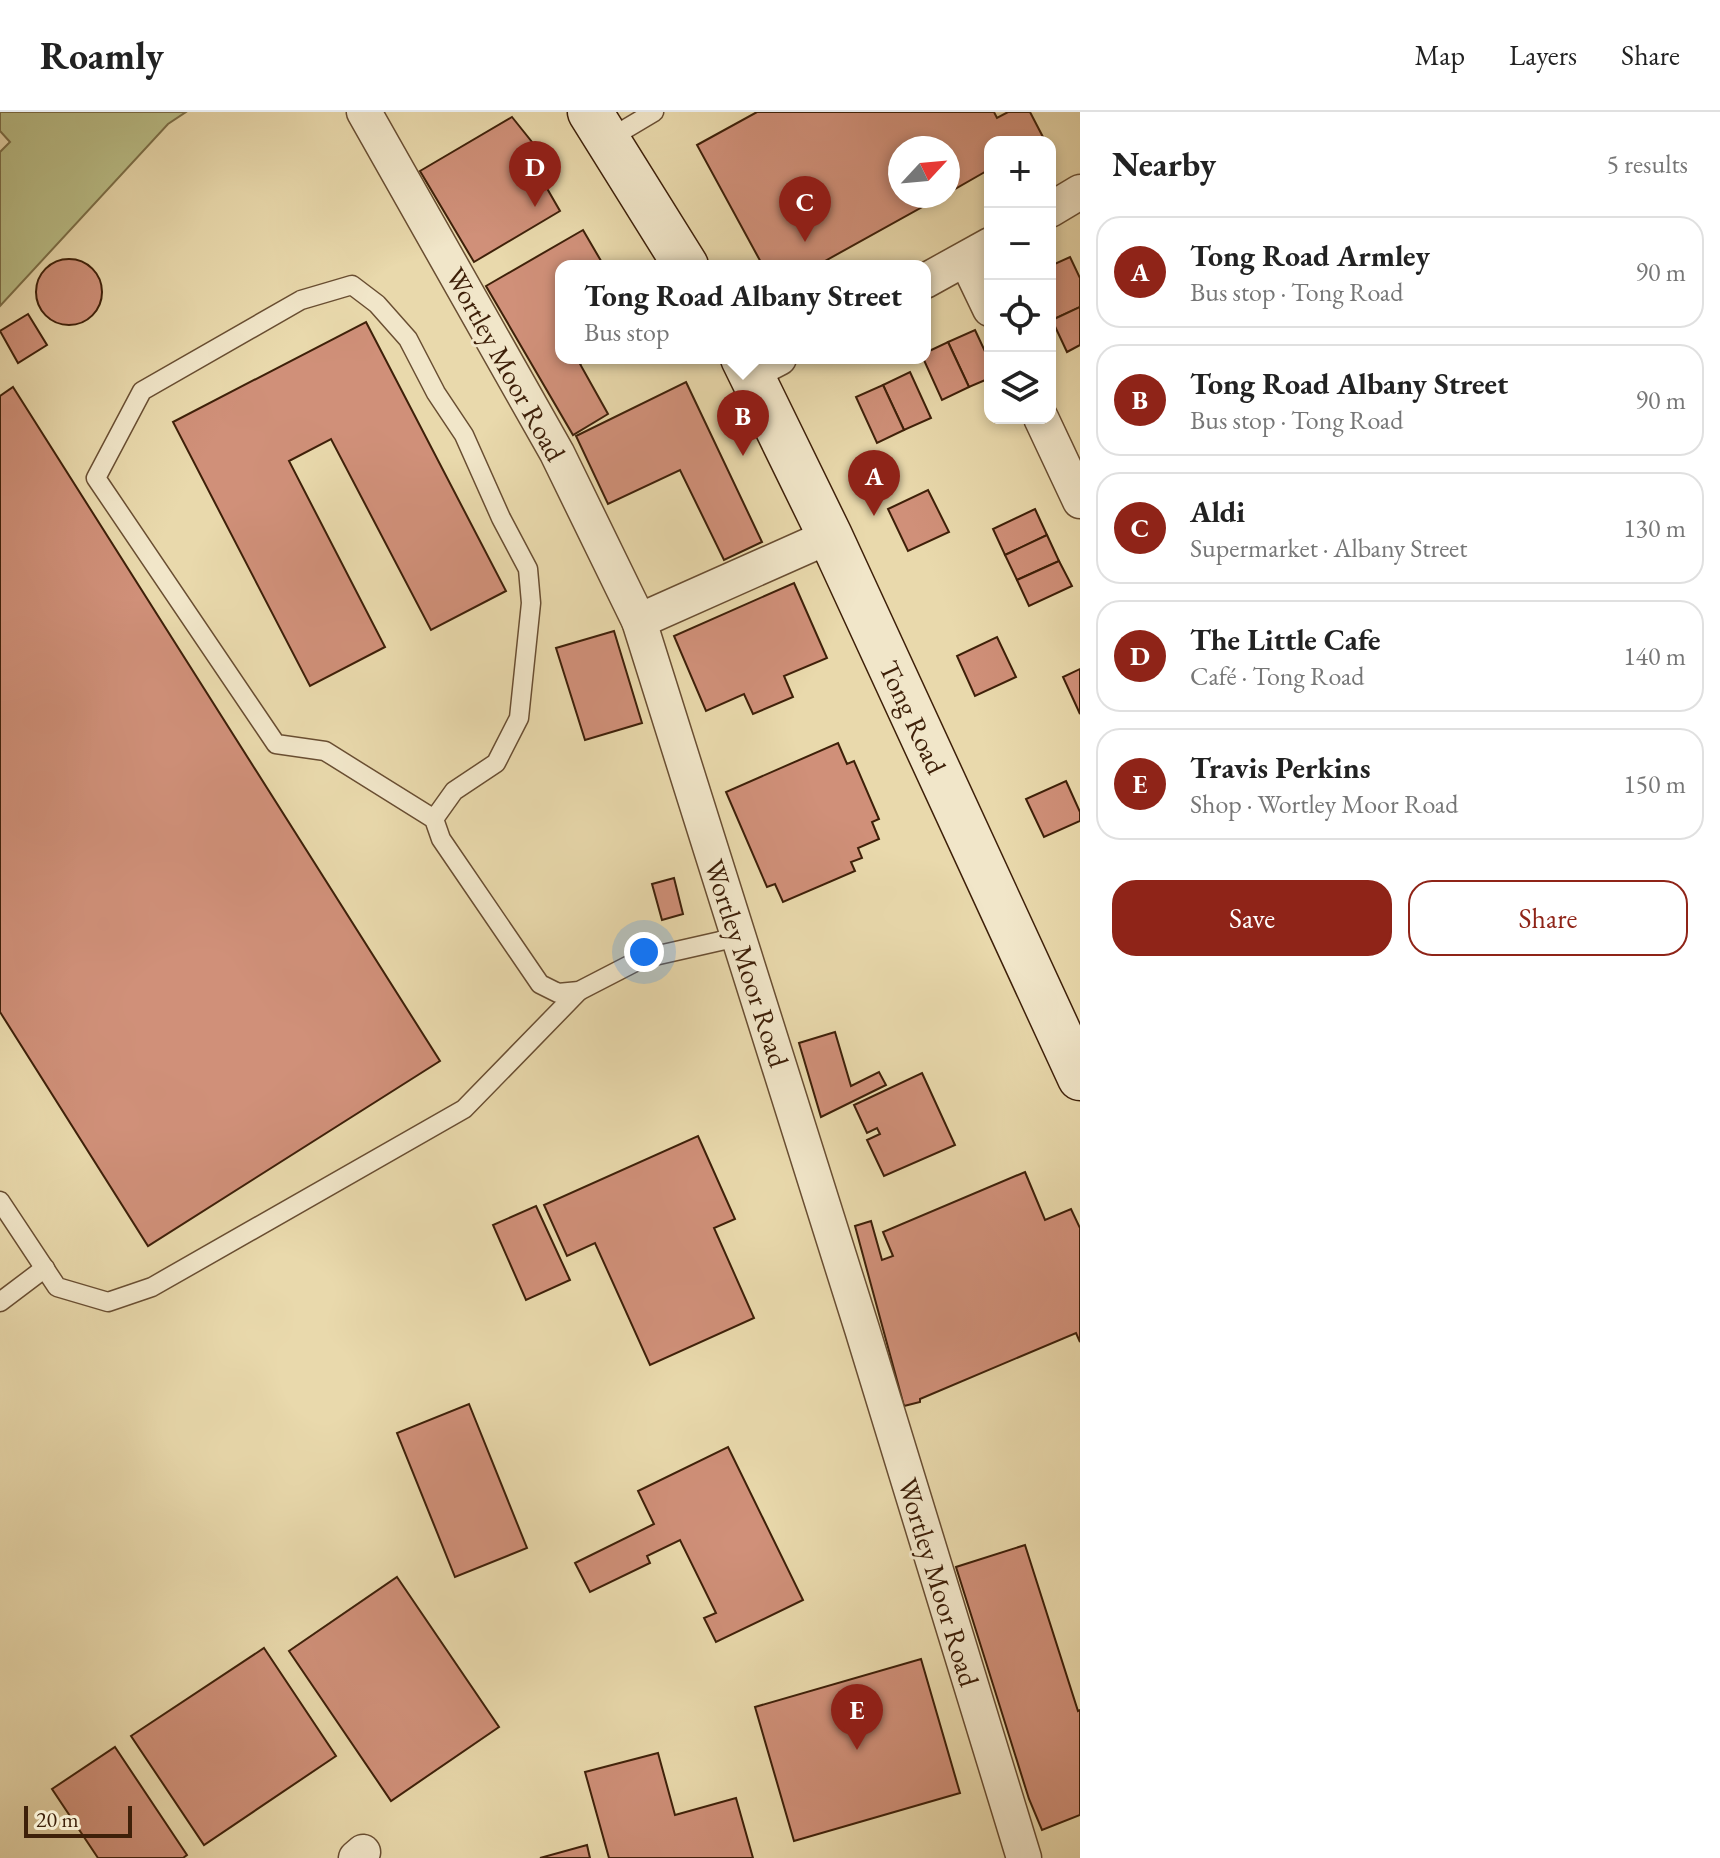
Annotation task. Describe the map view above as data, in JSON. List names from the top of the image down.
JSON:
{
  "streets": {
    "main road": ["Tong Road"],
    "street": ["Wortley Moor Road"]
  },
  "scale_bar": "20 m",
  "north": "top right",
  "page": {
    "header": "Roamly",
    "nav": ["Map", "Layers", "Share"],
    "heading": ["Nearby", "5 results"],
    "map_buttons": ["+", "−"],
    "pins": [
      "D",
      "C",
      "B",
      "A",
      "E"
    ],
    "list": [
      {
        "mark": "A",
        "name": "Tong Road Armley",
        "note": "Bus stop · Tong Road",
        "value": "90 m"
      },
      {
        "mark": "B",
        "name": "Tong Road Albany Street",
        "note": "Bus stop · Tong Road",
        "value": "90 m"
      },
      {
        "mark": "C",
        "name": "Aldi",
        "note": "Supermarket · Albany Street",
        "value": "130 m"
      },
      {
        "mark": "D",
        "name": "The Little Cafe",
        "note": "Café · Tong Road",
        "value": "140 m"
      },
      {
        "mark": "E",
        "name": "Travis Perkins",
        "note": "Shop · Wortley Moor Road",
        "value": "150 m"
      }
    ],
    "popup": ["Tong Road Albany Street", "Bus stop"],
    "buttons": ["Save", "Share"],
    "scale": "20 m"
  }
}
